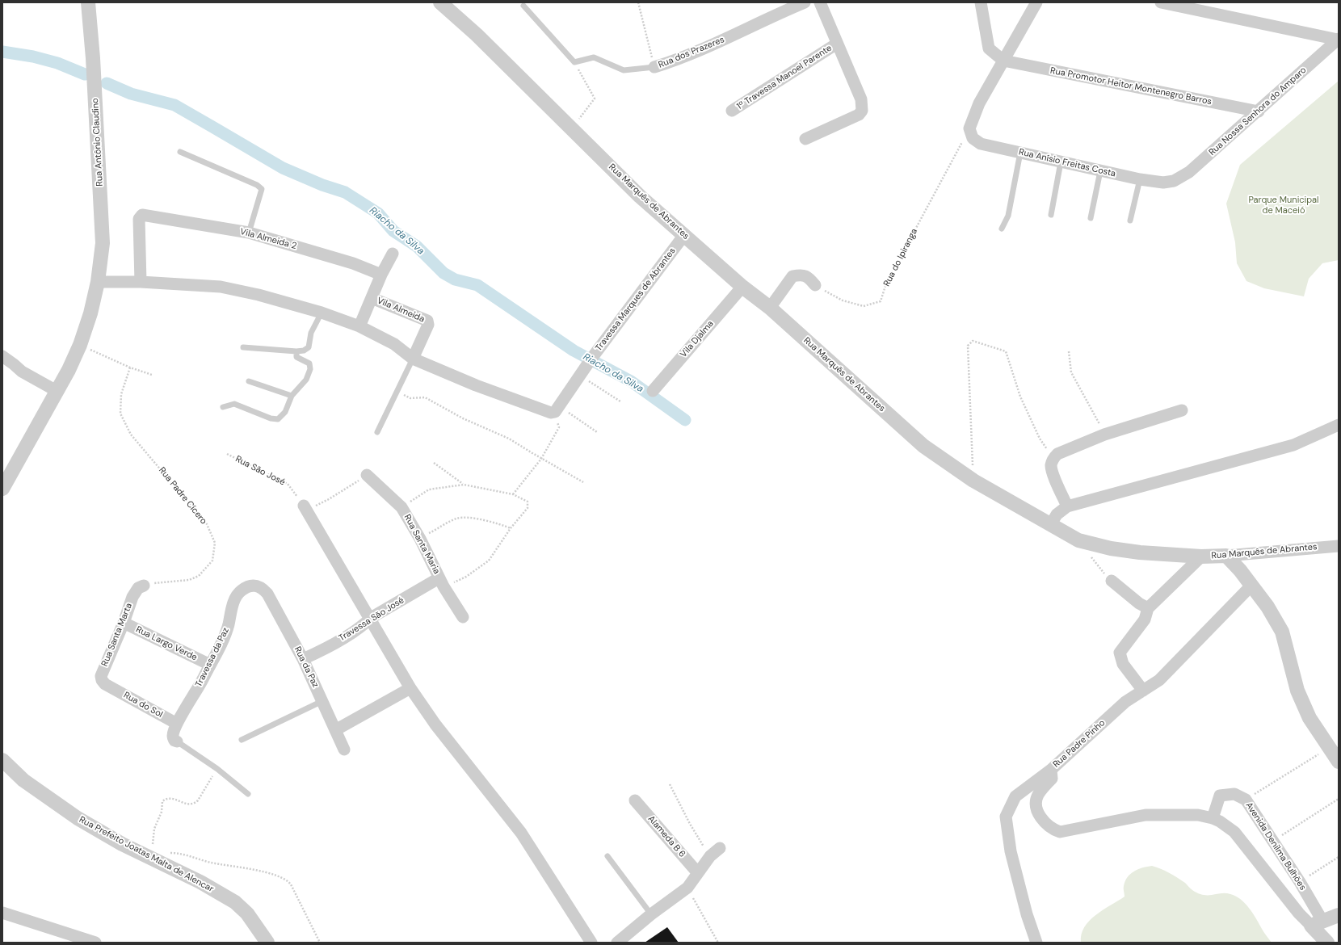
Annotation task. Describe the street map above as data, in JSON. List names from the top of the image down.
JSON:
{
  "streets": {
    "street": [
      "Rua dos Prazeres",
      "1ª Travessa Manoel Parente",
      "Rua Promotor Heitor Montenegro Barros",
      "Rua Nossa Senhora do Amparo",
      "Rua Antônio Claudino",
      "Rua Anísio Freitas Costa",
      "Rua Marquês de Abrantes",
      "Vila Almeida 2",
      "Travessa Marques de Abrantes",
      "Vila Almeida",
      "Vila Djalma",
      "Rua Santa Maria",
      "Travessa São José",
      "Rua Santa Marta",
      "Rua Largo Verde",
      "Travessa da Paz",
      "Rua da Paz",
      "Rua do Sol",
      "Rua Padre Pinho",
      "Alameda B 6",
      "Avenida Denilma Bulhões",
      "Rua Prefeito Joatas Malta de Alencar"
    ],
    "path": ["Rua do Ipiranga", "Rua São José", "Rua Padre Cícero"]
  },
  "crossings": [
    ["Rua Promotor Heitor Montenegro Barros", "Rua Nossa Senhora do Amparo"],
    ["Rua Nossa Senhora do Amparo", "Rua Anísio Freitas Costa"],
    ["Rua Anísio Freitas Costa", "Rua do Ipiranga"],
    ["Rua Marquês de Abrantes", "Travessa Marques de Abrantes"],
    ["Rua Marquês de Abrantes", "Vila Djalma"],
    ["Rua Padre Cícero", "Rua Santa Marta"],
    ["Rua Santa Maria", "Travessa São José"],
    ["Travessa São José", "Rua da Paz"],
    ["Rua Santa Marta", "Rua Largo Verde"],
    ["Rua Santa Marta", "Rua do Sol"],
    ["Rua Largo Verde", "Travessa da Paz"],
    ["Travessa da Paz", "Rua da Paz"],
    ["Travessa da Paz", "Rua do Sol"],
    ["Rua Padre Pinho", "Avenida Denilma Bulhões"]
  ],
  "water": ["Riacho da Silva"],
  "parks": ["Parque Municipal de Maceió"]
}
